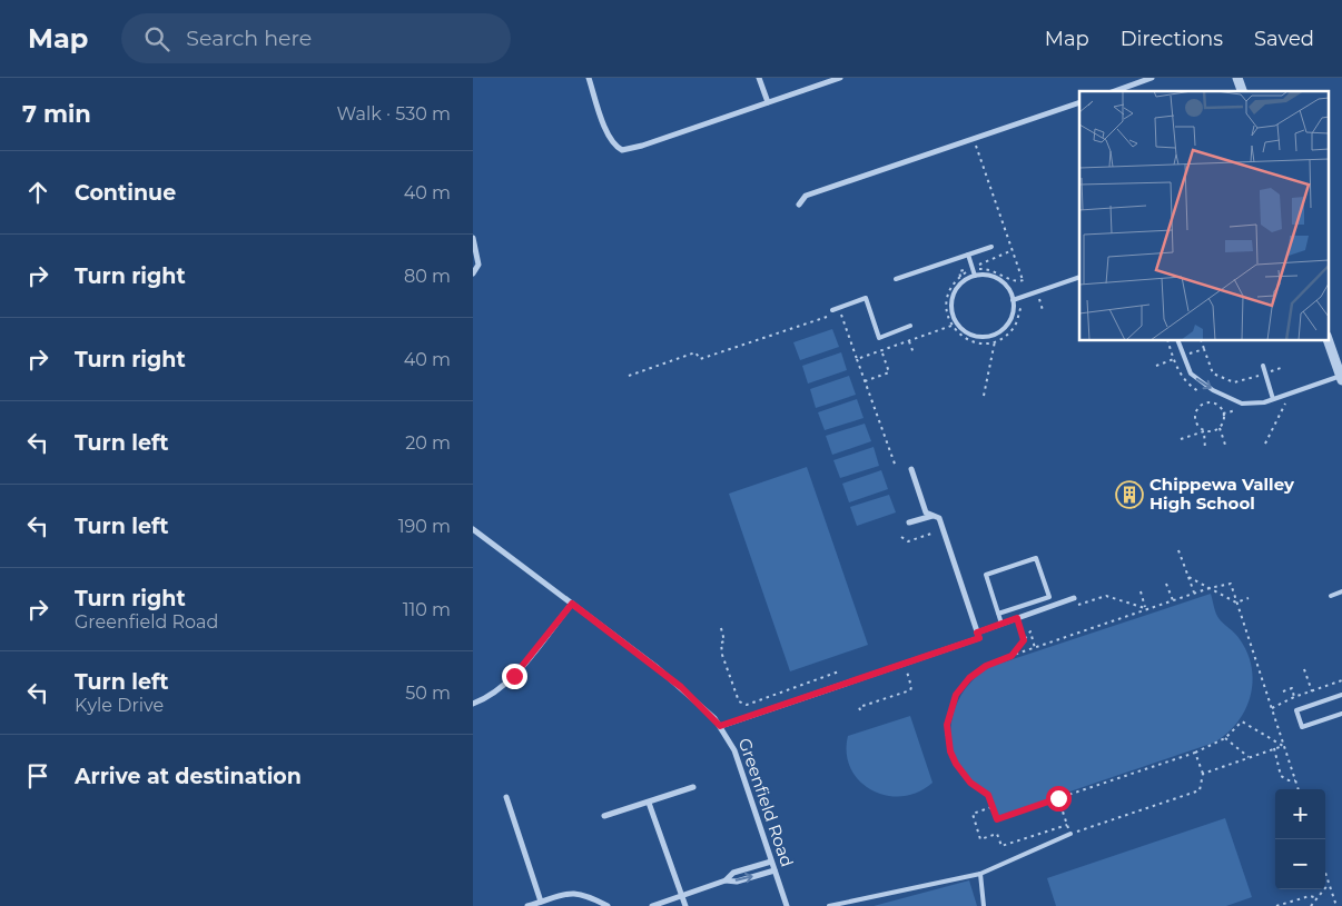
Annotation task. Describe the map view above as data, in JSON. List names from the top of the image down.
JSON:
{
  "streets": {
    "street": ["Greenfield Road"]
  },
  "places": {
    "building": ["Chippewa Valley High School"]
  },
  "page": {
    "header": "Map",
    "search": "Search here",
    "nav": ["Map", "Directions", "Saved"],
    "heading": ["7 min", "Walk · 530 m"],
    "list": [
      ["Continue", "40 m"],
      ["Turn right", "80 m"],
      ["Turn right", "40 m"],
      ["Turn left", "20 m"],
      ["Turn left", "190 m"],
      ["Turn right", "Greenfield Road", "110 m"],
      ["Turn left", "Kyle Drive", "50 m"],
      "Arrive at destination"
    ],
    "map_buttons": ["+", "−"]
  }
}
